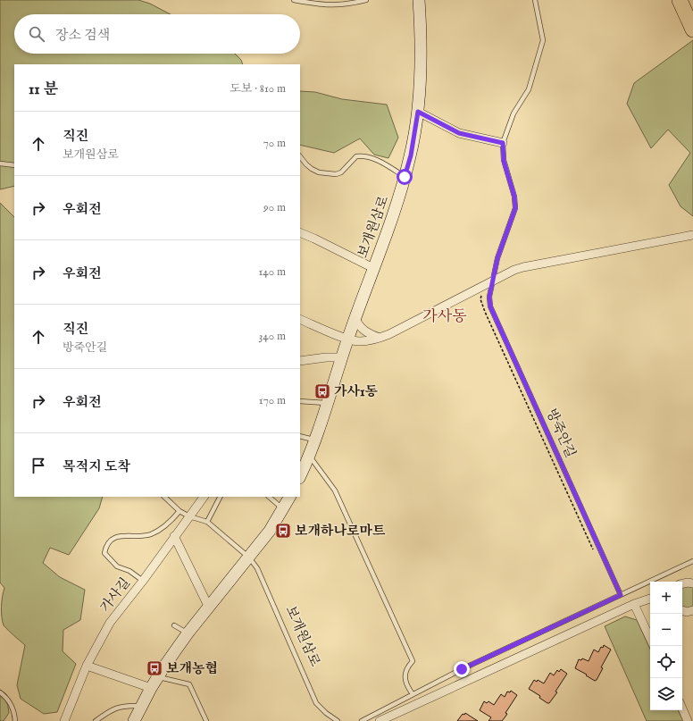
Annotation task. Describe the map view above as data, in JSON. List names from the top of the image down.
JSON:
{
  "streets": {
    "main road": ["보개원삼로"],
    "street": ["가사길"],
    "lane": ["방죽안길"]
  },
  "districts": ["가사동"],
  "places": {
    "bus stop": ["가사1동", "보개하나로마트", "보개농협"]
  },
  "page": {
    "search": "장소 검색",
    "heading": ["11 분", "도보 · 810 m"],
    "list": [
      ["직진", "보개원삼로", "70 m"],
      ["우회전", "90 m"],
      ["우회전", "140 m"],
      ["직진", "방죽안길", "340 m"],
      ["우회전", "170 m"],
      "목적지 도착"
    ],
    "map_buttons": ["+", "−"]
  }
}
